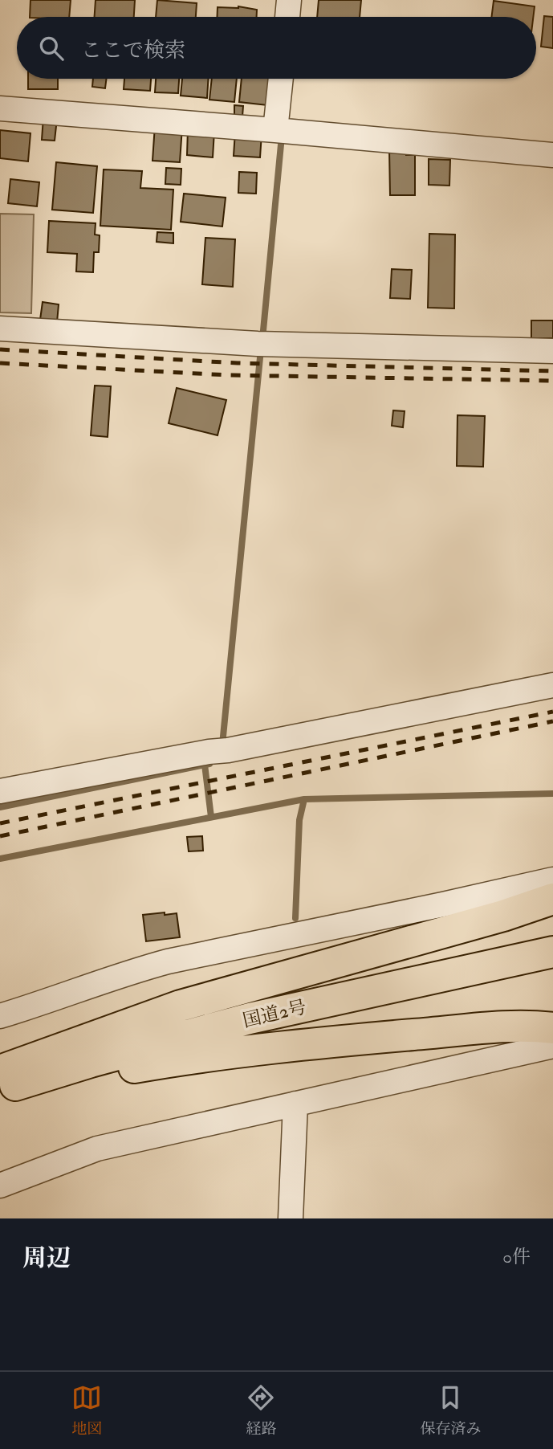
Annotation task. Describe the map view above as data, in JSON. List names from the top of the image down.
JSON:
{
  "streets": {
    "highway": ["国道2号"]
  },
  "page": {
    "search": "ここで検索",
    "heading": ["周辺", "0件"],
    "nav": ["地図", "経路", "保存済み"]
  }
}
